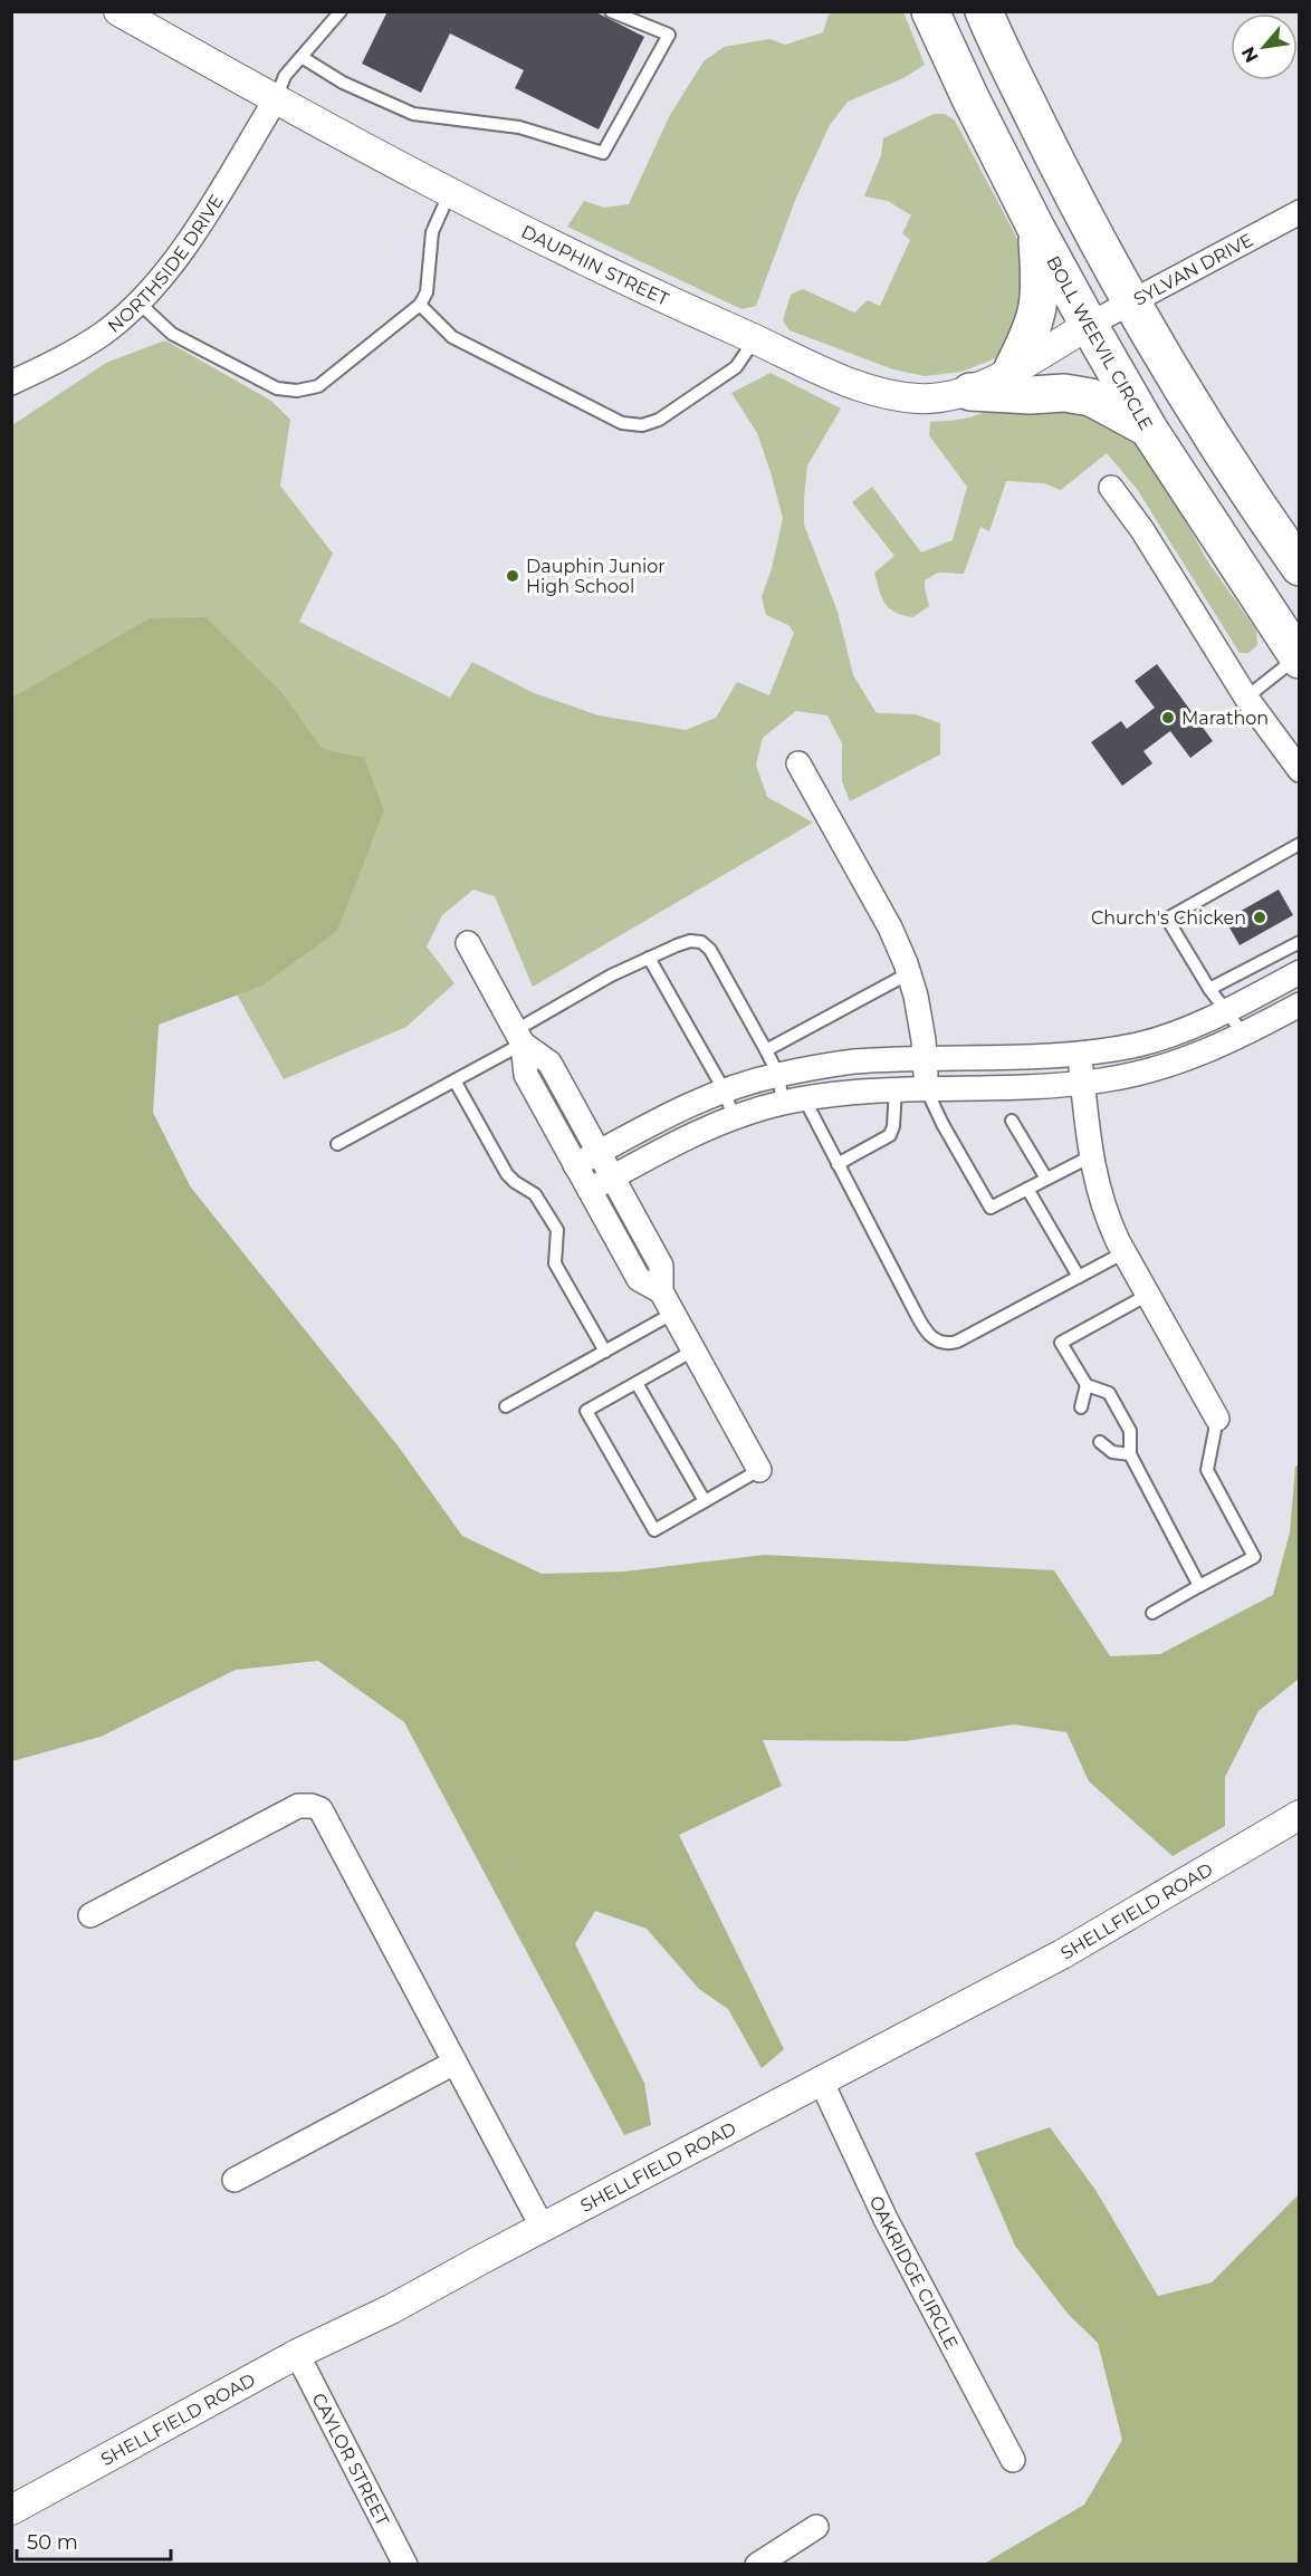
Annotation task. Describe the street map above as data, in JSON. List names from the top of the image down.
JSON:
{
  "streets": {
    "highway": ["BOLL WEEVIL CIRCLE"],
    "street": [
      "NORTHSIDE DRIVE",
      "DAUPHIN STREET",
      "SYLVAN DRIVE",
      "SHELLFIELD ROAD",
      "OAKRIDGE CIRCLE",
      "CAYLOR STREET"
    ]
  },
  "crossings": [
    ["NORTHSIDE DRIVE", "DAUPHIN STREET"],
    ["DAUPHIN STREET", "SYLVAN DRIVE"],
    ["DAUPHIN STREET", "BOLL WEEVIL CIRCLE"],
    ["SYLVAN DRIVE", "BOLL WEEVIL CIRCLE"],
    ["SHELLFIELD ROAD", "OAKRIDGE CIRCLE"],
    ["SHELLFIELD ROAD", "CAYLOR STREET"]
  ],
  "places": ["Dauphin Junior High School", "Marathon", "Church's Chicken"],
  "scale_bar": "50 m",
  "north": "bottom left"
}
